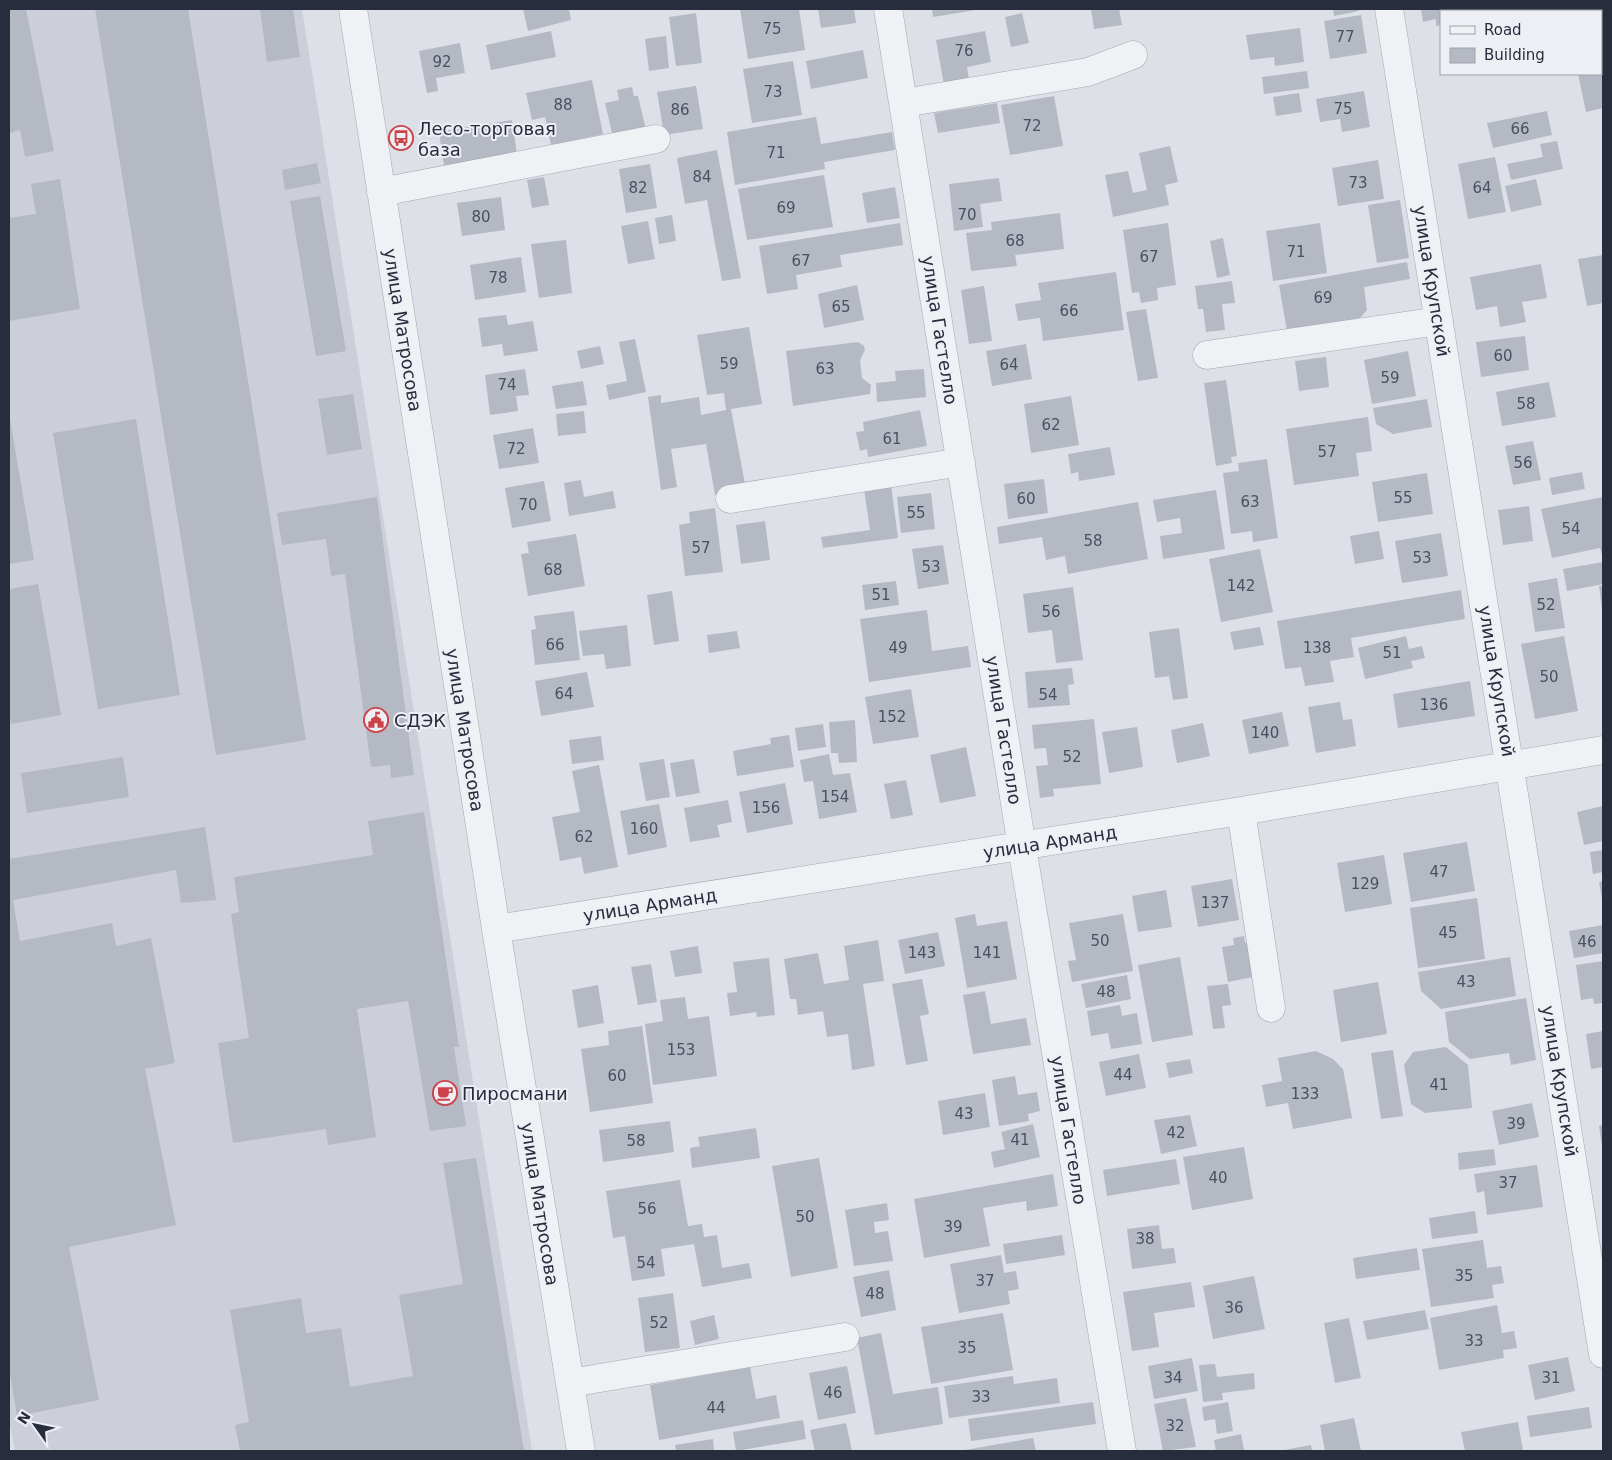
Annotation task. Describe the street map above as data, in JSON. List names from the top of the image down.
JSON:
{
  "streets": {
    "street": [
      "улица Крупской",
      "улица Матросова",
      "улица Гастелло",
      "улица Арманд"
    ]
  },
  "crossings": [
    ["улица Крупской", "улица Арманд"],
    ["улица Матросова", "улица Арманд"],
    ["улица Гастелло", "улица Арманд"]
  ],
  "places": {
    "bus stop": ["Лесо-торговая база"],
    "public building": ["СДЭК"],
    "cafe": ["Пиросмани"]
  },
  "house_numbers": [
    "75",
    "77",
    "76",
    "92",
    "73",
    "88",
    "75",
    "86",
    "72",
    "66",
    "71",
    "84",
    "73",
    "82",
    "64",
    "69",
    "70",
    "80",
    "68",
    "71",
    "67",
    "67",
    "78",
    "69",
    "65",
    "66",
    "60",
    "59",
    "64",
    "63",
    "59",
    "74",
    "58",
    "62",
    "61",
    "72",
    "57",
    "56",
    "55",
    "60",
    "63",
    "70",
    "55",
    "54",
    "58",
    "57",
    "53",
    "53",
    "68",
    "142",
    "51",
    "52",
    "56",
    "66",
    "49",
    "138",
    "51",
    "50",
    "64",
    "54",
    "136",
    "152",
    "140",
    "52",
    "154",
    "156",
    "160",
    "62",
    "47",
    "129",
    "137",
    "45",
    "50",
    "46",
    "143",
    "141",
    "43",
    "48",
    "153",
    "44",
    "60",
    "41",
    "133",
    "43",
    "39",
    "42",
    "41",
    "58",
    "40",
    "37",
    "56",
    "50",
    "39",
    "38",
    "54",
    "35",
    "37",
    "48",
    "36",
    "52",
    "33",
    "35",
    "34",
    "31",
    "46",
    "33",
    "44",
    "32"
  ],
  "legend": ["Road", "Building"],
  "north": "top left"
}
